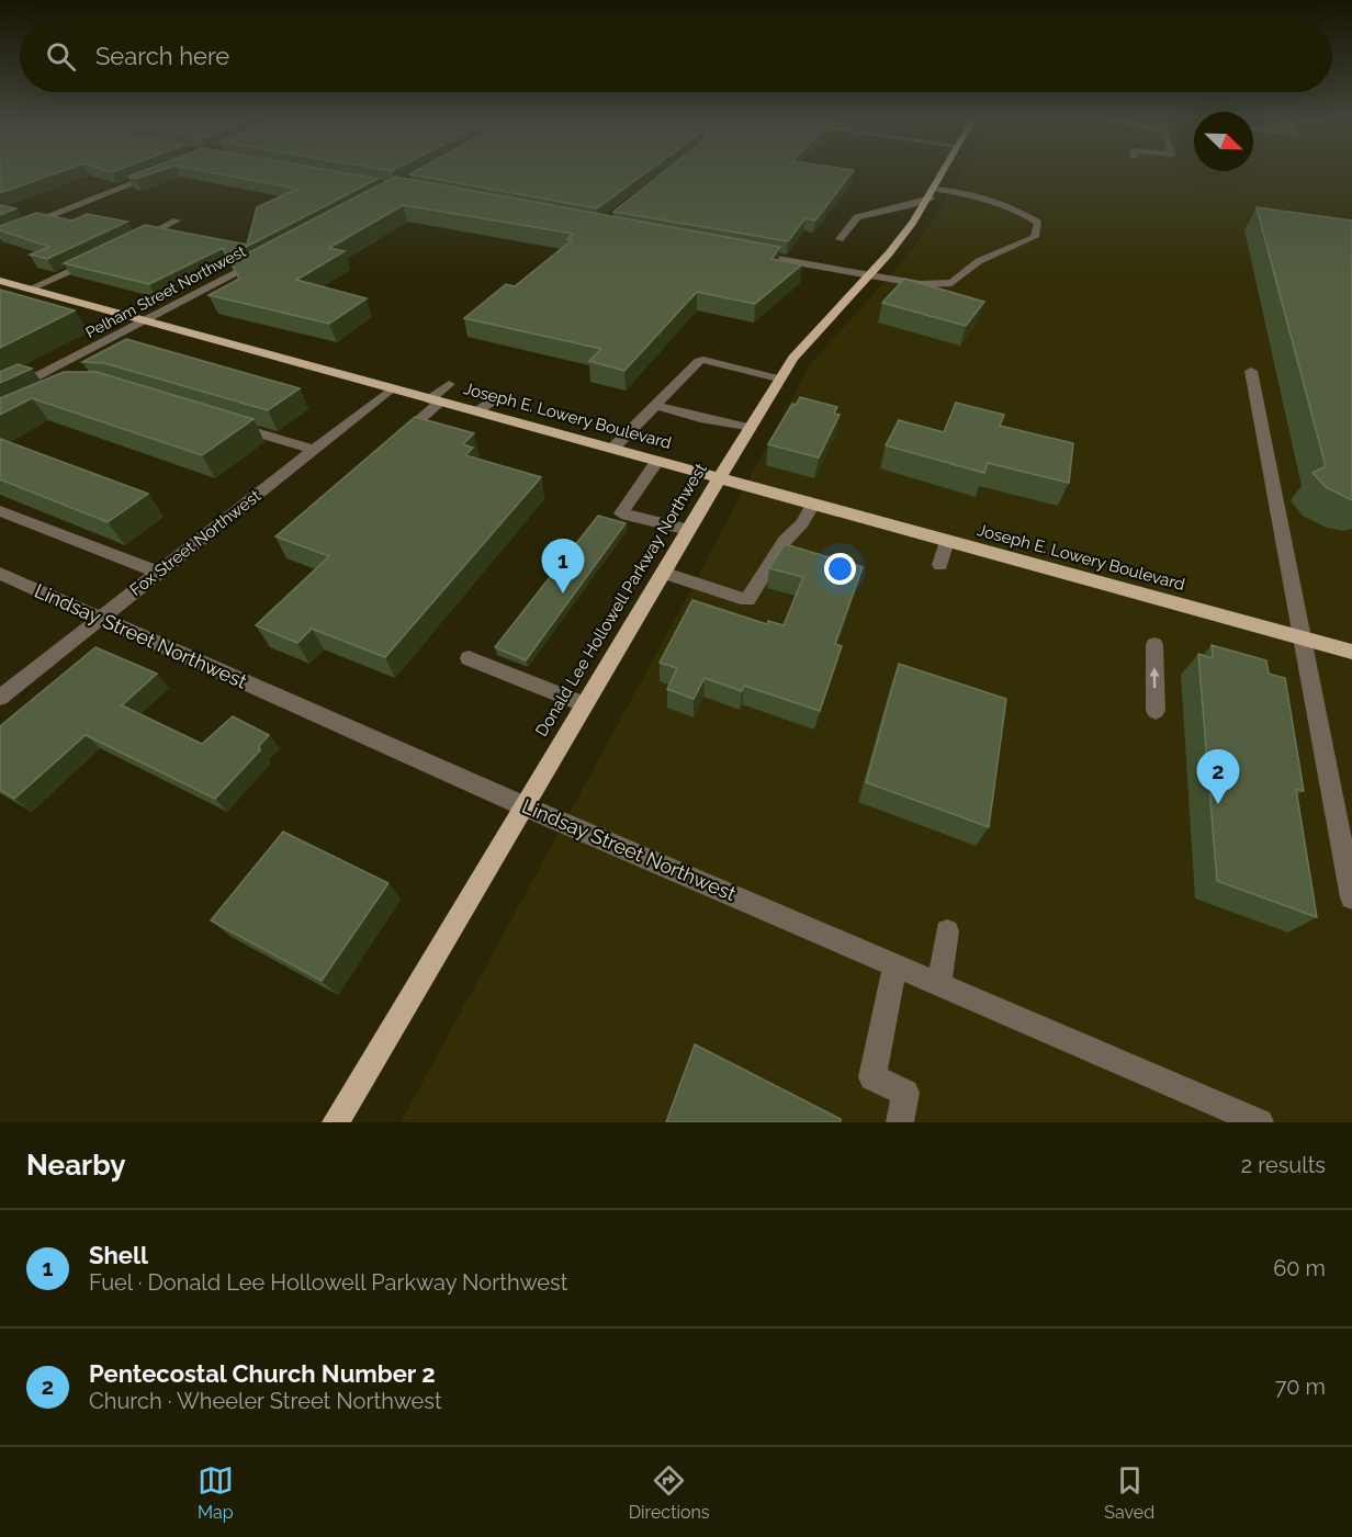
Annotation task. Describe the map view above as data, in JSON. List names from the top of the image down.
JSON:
{
  "streets": {
    "main road": ["Joseph E. Lowery Boulevard", "Donald Lee Hollowell Parkway Northwest"],
    "street": ["Pelham Street Northwest", "Fox Street Northwest", "Lindsay Street Northwest"]
  },
  "crossings": [
    ["Pelham Street Northwest", "Joseph E. Lowery Boulevard"],
    ["Joseph E. Lowery Boulevard", "Fox Street Northwest"],
    ["Joseph E. Lowery Boulevard", "Donald Lee Hollowell Parkway Northwest"],
    ["Fox Street Northwest", "Lindsay Street Northwest"],
    ["Donald Lee Hollowell Parkway Northwest", "Lindsay Street Northwest"]
  ],
  "north": "bottom right",
  "page": {
    "search": "Search here",
    "pins": ["1", "2"],
    "heading": ["Nearby", "2 results"],
    "list": [
      {
        "mark": "1",
        "name": "Shell",
        "note": "Fuel · Donald Lee Hollowell Parkway Northwest",
        "value": "60 m"
      },
      {
        "mark": "2",
        "name": "Pentecostal Church Number 2",
        "note": "Church · Wheeler Street Northwest",
        "value": "70 m"
      }
    ],
    "nav": ["Map", "Directions", "Saved"]
  }
}
